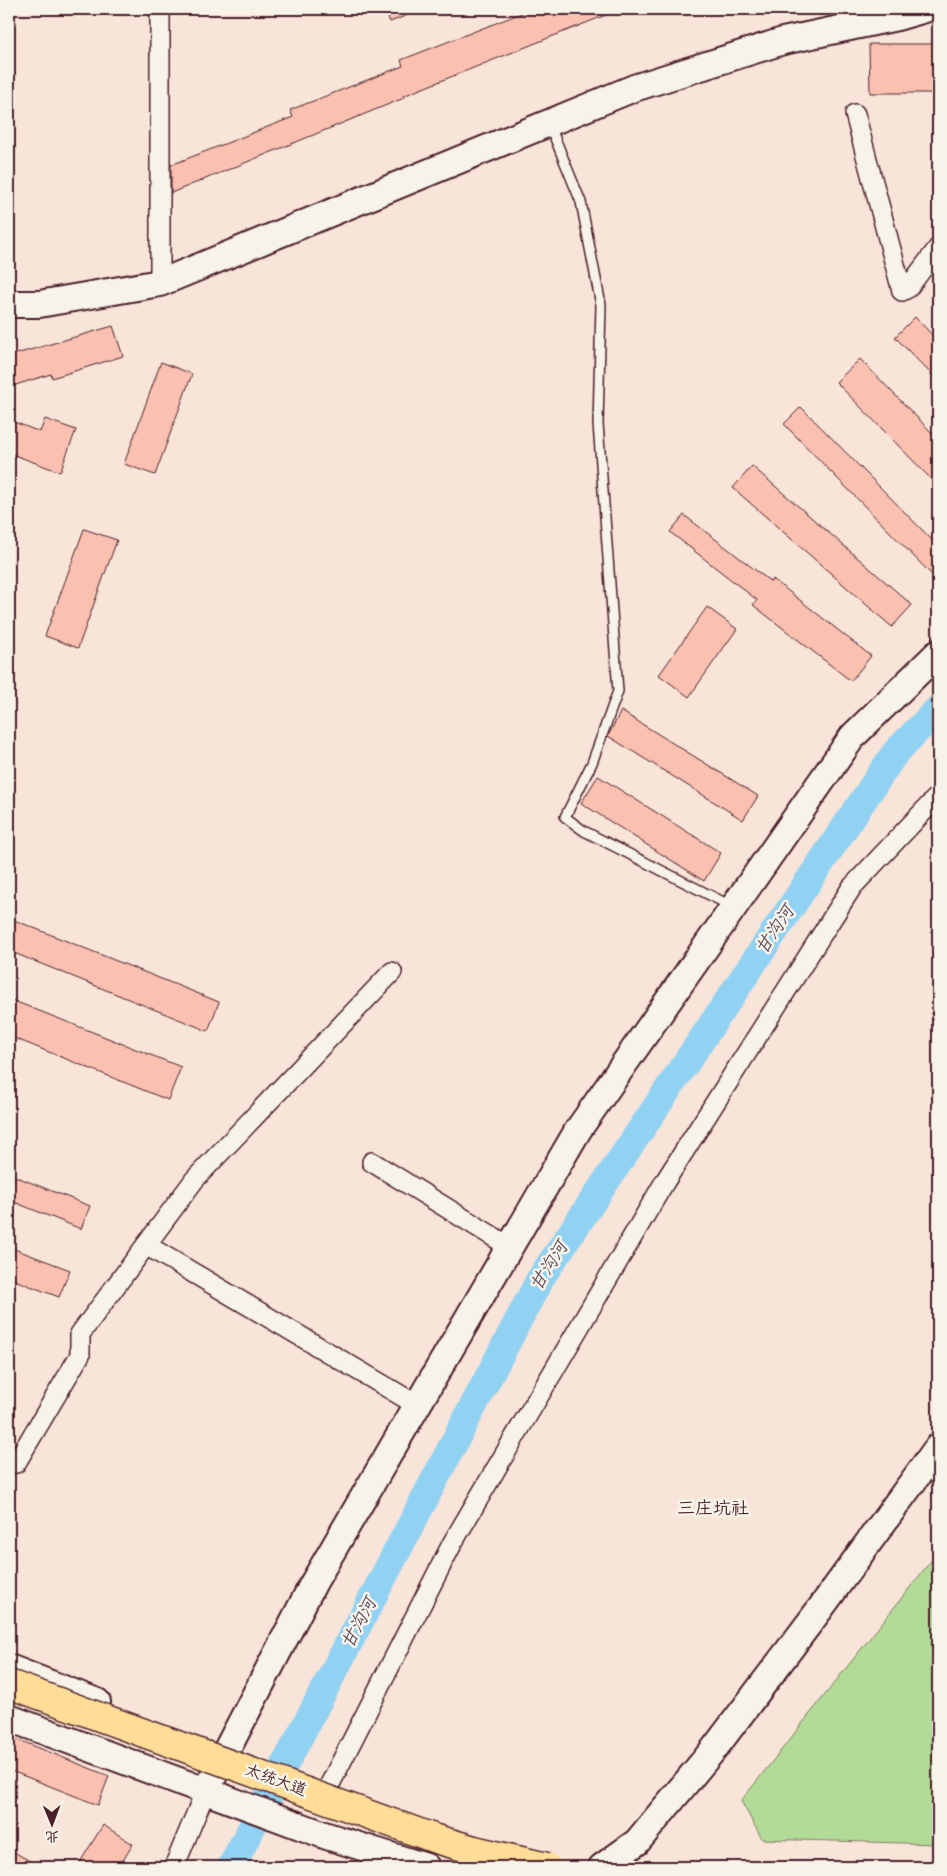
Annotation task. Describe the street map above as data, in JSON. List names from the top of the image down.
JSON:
{
  "streets": {
    "main road": ["太统大道"]
  },
  "districts": ["三庄坑社"],
  "water": ["甘沟河"],
  "north": "bottom"
}
